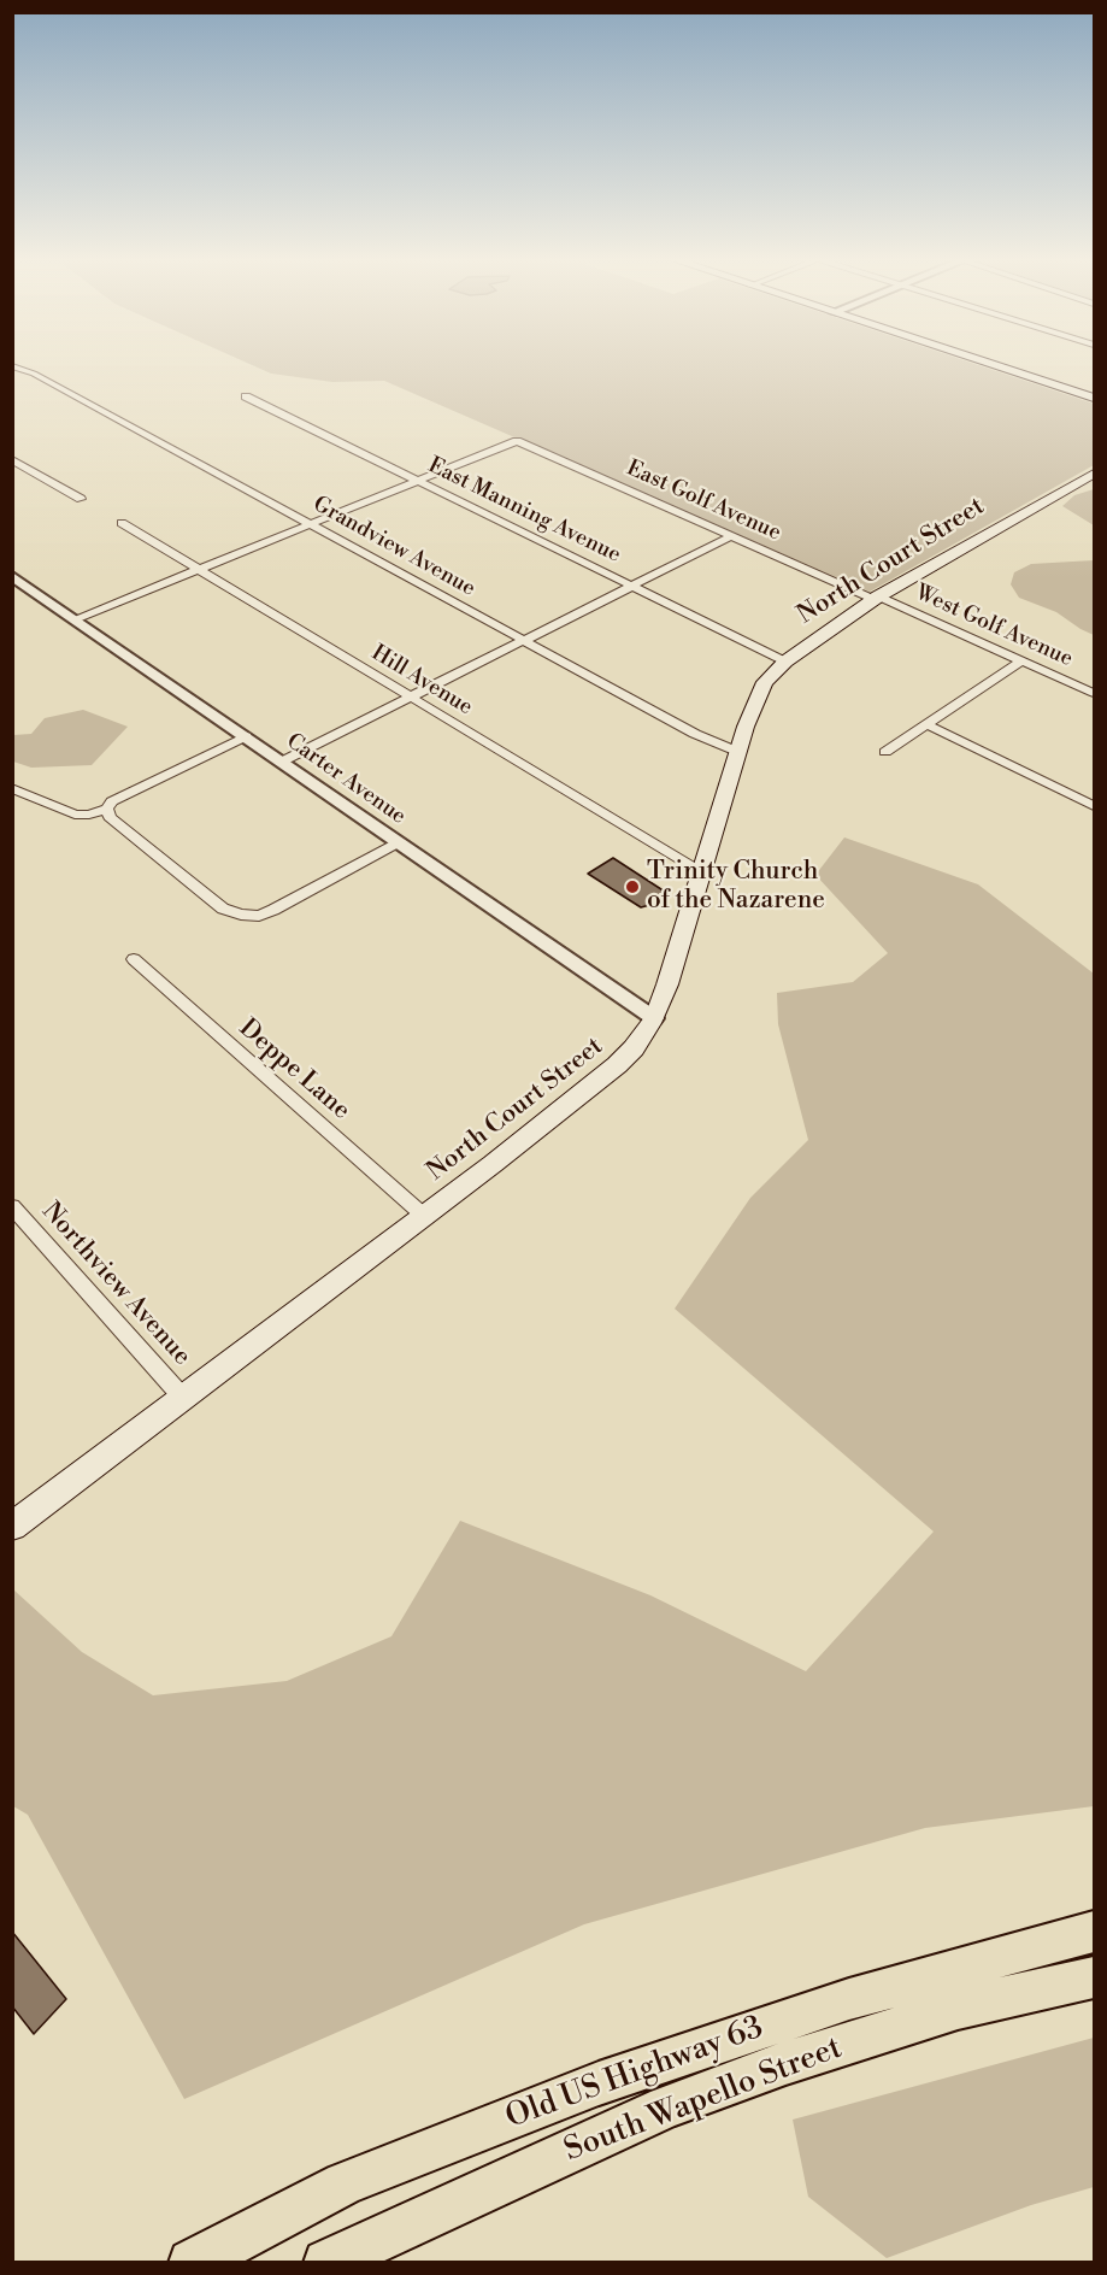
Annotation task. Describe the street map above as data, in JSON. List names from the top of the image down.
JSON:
{
  "streets": {
    "highway": ["Old US Highway 63", "South Wapello Street"],
    "main road": ["North Court Street"],
    "street": [
      "East Golf Avenue",
      "East Manning Avenue",
      "Grandview Avenue",
      "West Golf Avenue",
      "Hill Avenue",
      "Carter Avenue",
      "Deppe Lane",
      "Northview Avenue"
    ]
  },
  "crossings": [
    ["East Golf Avenue", "East Manning Avenue"],
    ["East Golf Avenue", "North Court Street"],
    ["East Golf Avenue", "West Golf Avenue"],
    ["East Manning Avenue", "North Court Street"],
    ["Grandview Avenue", "North Court Street"],
    ["North Court Street", "West Golf Avenue"],
    ["North Court Street", "Hill Avenue"],
    ["North Court Street", "Carter Avenue"],
    ["North Court Street", "Deppe Lane"],
    ["North Court Street", "Northview Avenue"]
  ],
  "places": ["Trinity Church of the Nazarene"]
}
